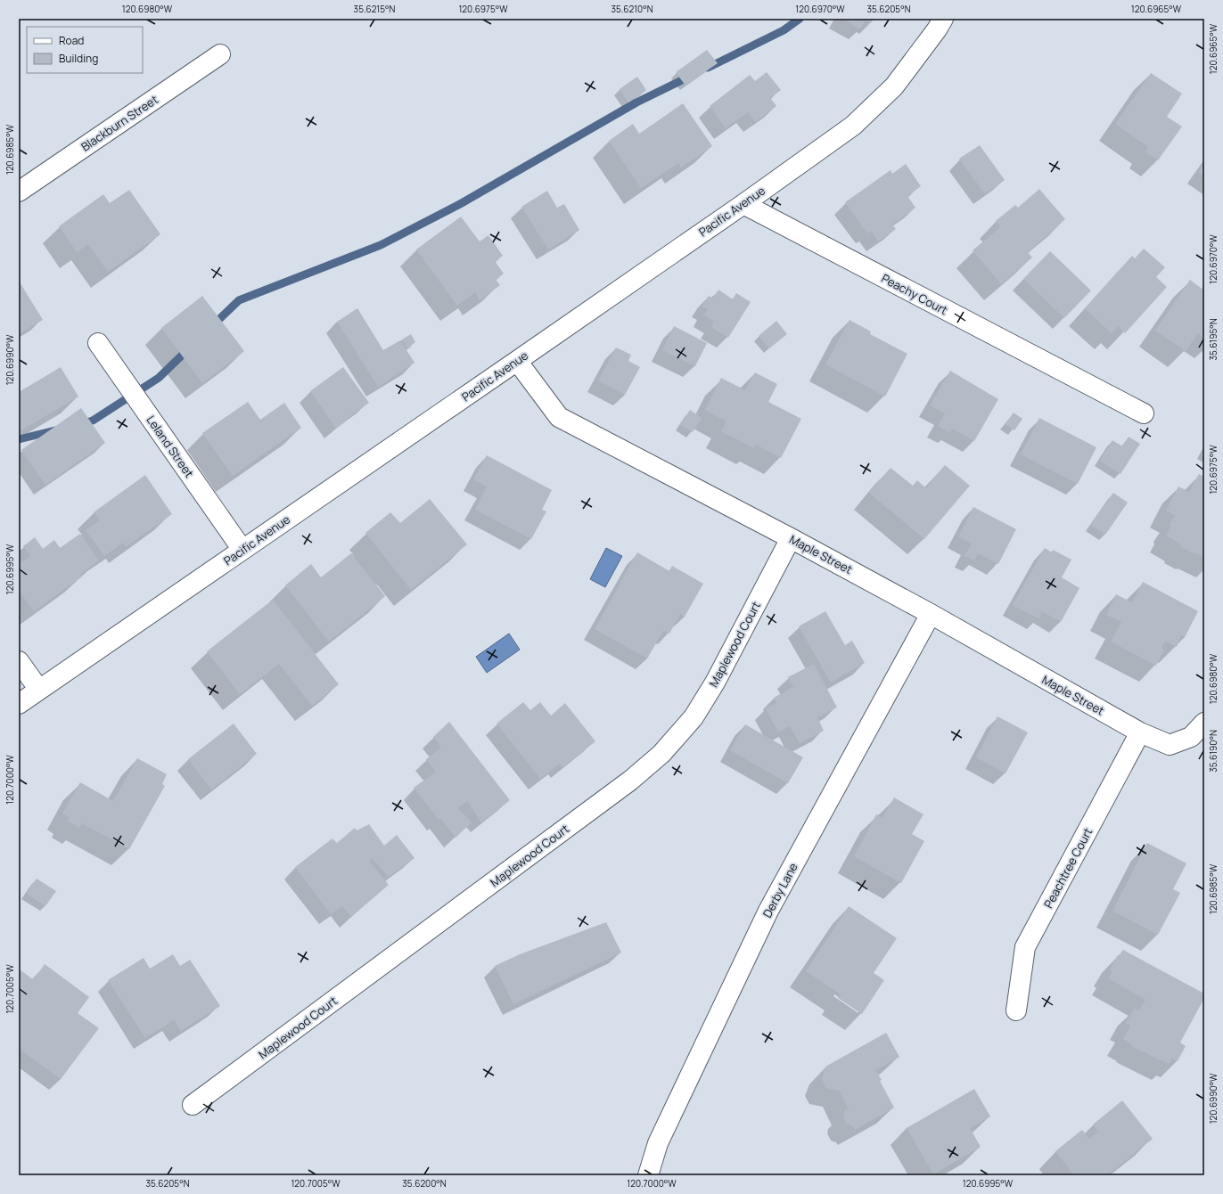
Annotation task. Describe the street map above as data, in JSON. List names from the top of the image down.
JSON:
{
  "streets": {
    "street": [
      "Blackburn Street",
      "Pacific Avenue",
      "Peachy Court",
      "Leland Street",
      "Maple Street",
      "Maplewood Court",
      "Peachtree Court",
      "Derby Lane"
    ]
  },
  "crossings": [
    ["Pacific Avenue", "Peachy Court"],
    ["Pacific Avenue", "Leland Street"],
    ["Pacific Avenue", "Maple Street"],
    ["Maple Street", "Maplewood Court"],
    ["Maple Street", "Peachtree Court"],
    ["Maple Street", "Derby Lane"]
  ],
  "legend": ["Road", "Building"],
  "coordinates": [
    "120.6980°W",
    "35.6215°N",
    "120.6975°W",
    "35.6210°N",
    "120.6970°W",
    "35.6205°N",
    "120.6965°W",
    "120.6985°W",
    "35.6195°N",
    "120.6990°W",
    "120.6995°W",
    "35.6190°N",
    "120.7000°W",
    "120.7005°W",
    "35.6200°N"
  ]
}
